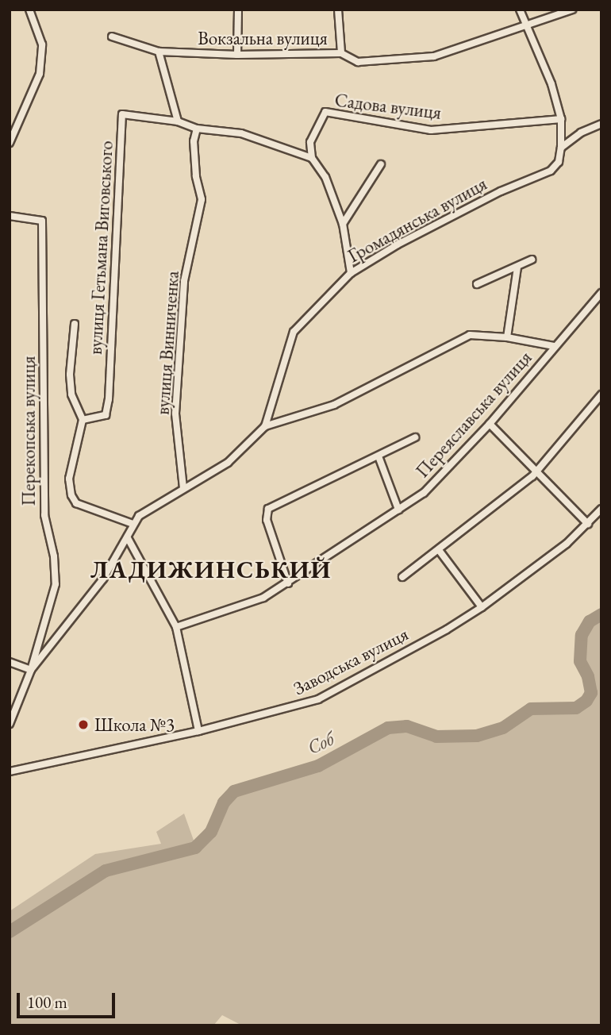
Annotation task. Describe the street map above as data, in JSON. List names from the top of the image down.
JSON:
{
  "streets": {
    "street": [
      "Вокзальна вулиця",
      "Садова вулиця",
      "Громадянська вулиця",
      "вулиця Гетьмана Виговського",
      "вулиця Винниченка",
      "Переяславська вулиця",
      "Перекопська вулиця",
      "Заводська вулиця"
    ]
  },
  "crossings": [
    ["Вокзальна вулиця", "Громадянська вулиця"],
    ["Садова вулиця", "Громадянська вулиця"],
    ["Громадянська вулиця", "вулиця Винниченка"],
    ["Громадянська вулиця", "Перекопська вулиця"]
  ],
  "districts": ["ЛАДИЖИНСЬКИЙ"],
  "water": ["Соб"],
  "places": ["Школа №3"],
  "scale_bar": "100 m"
}
